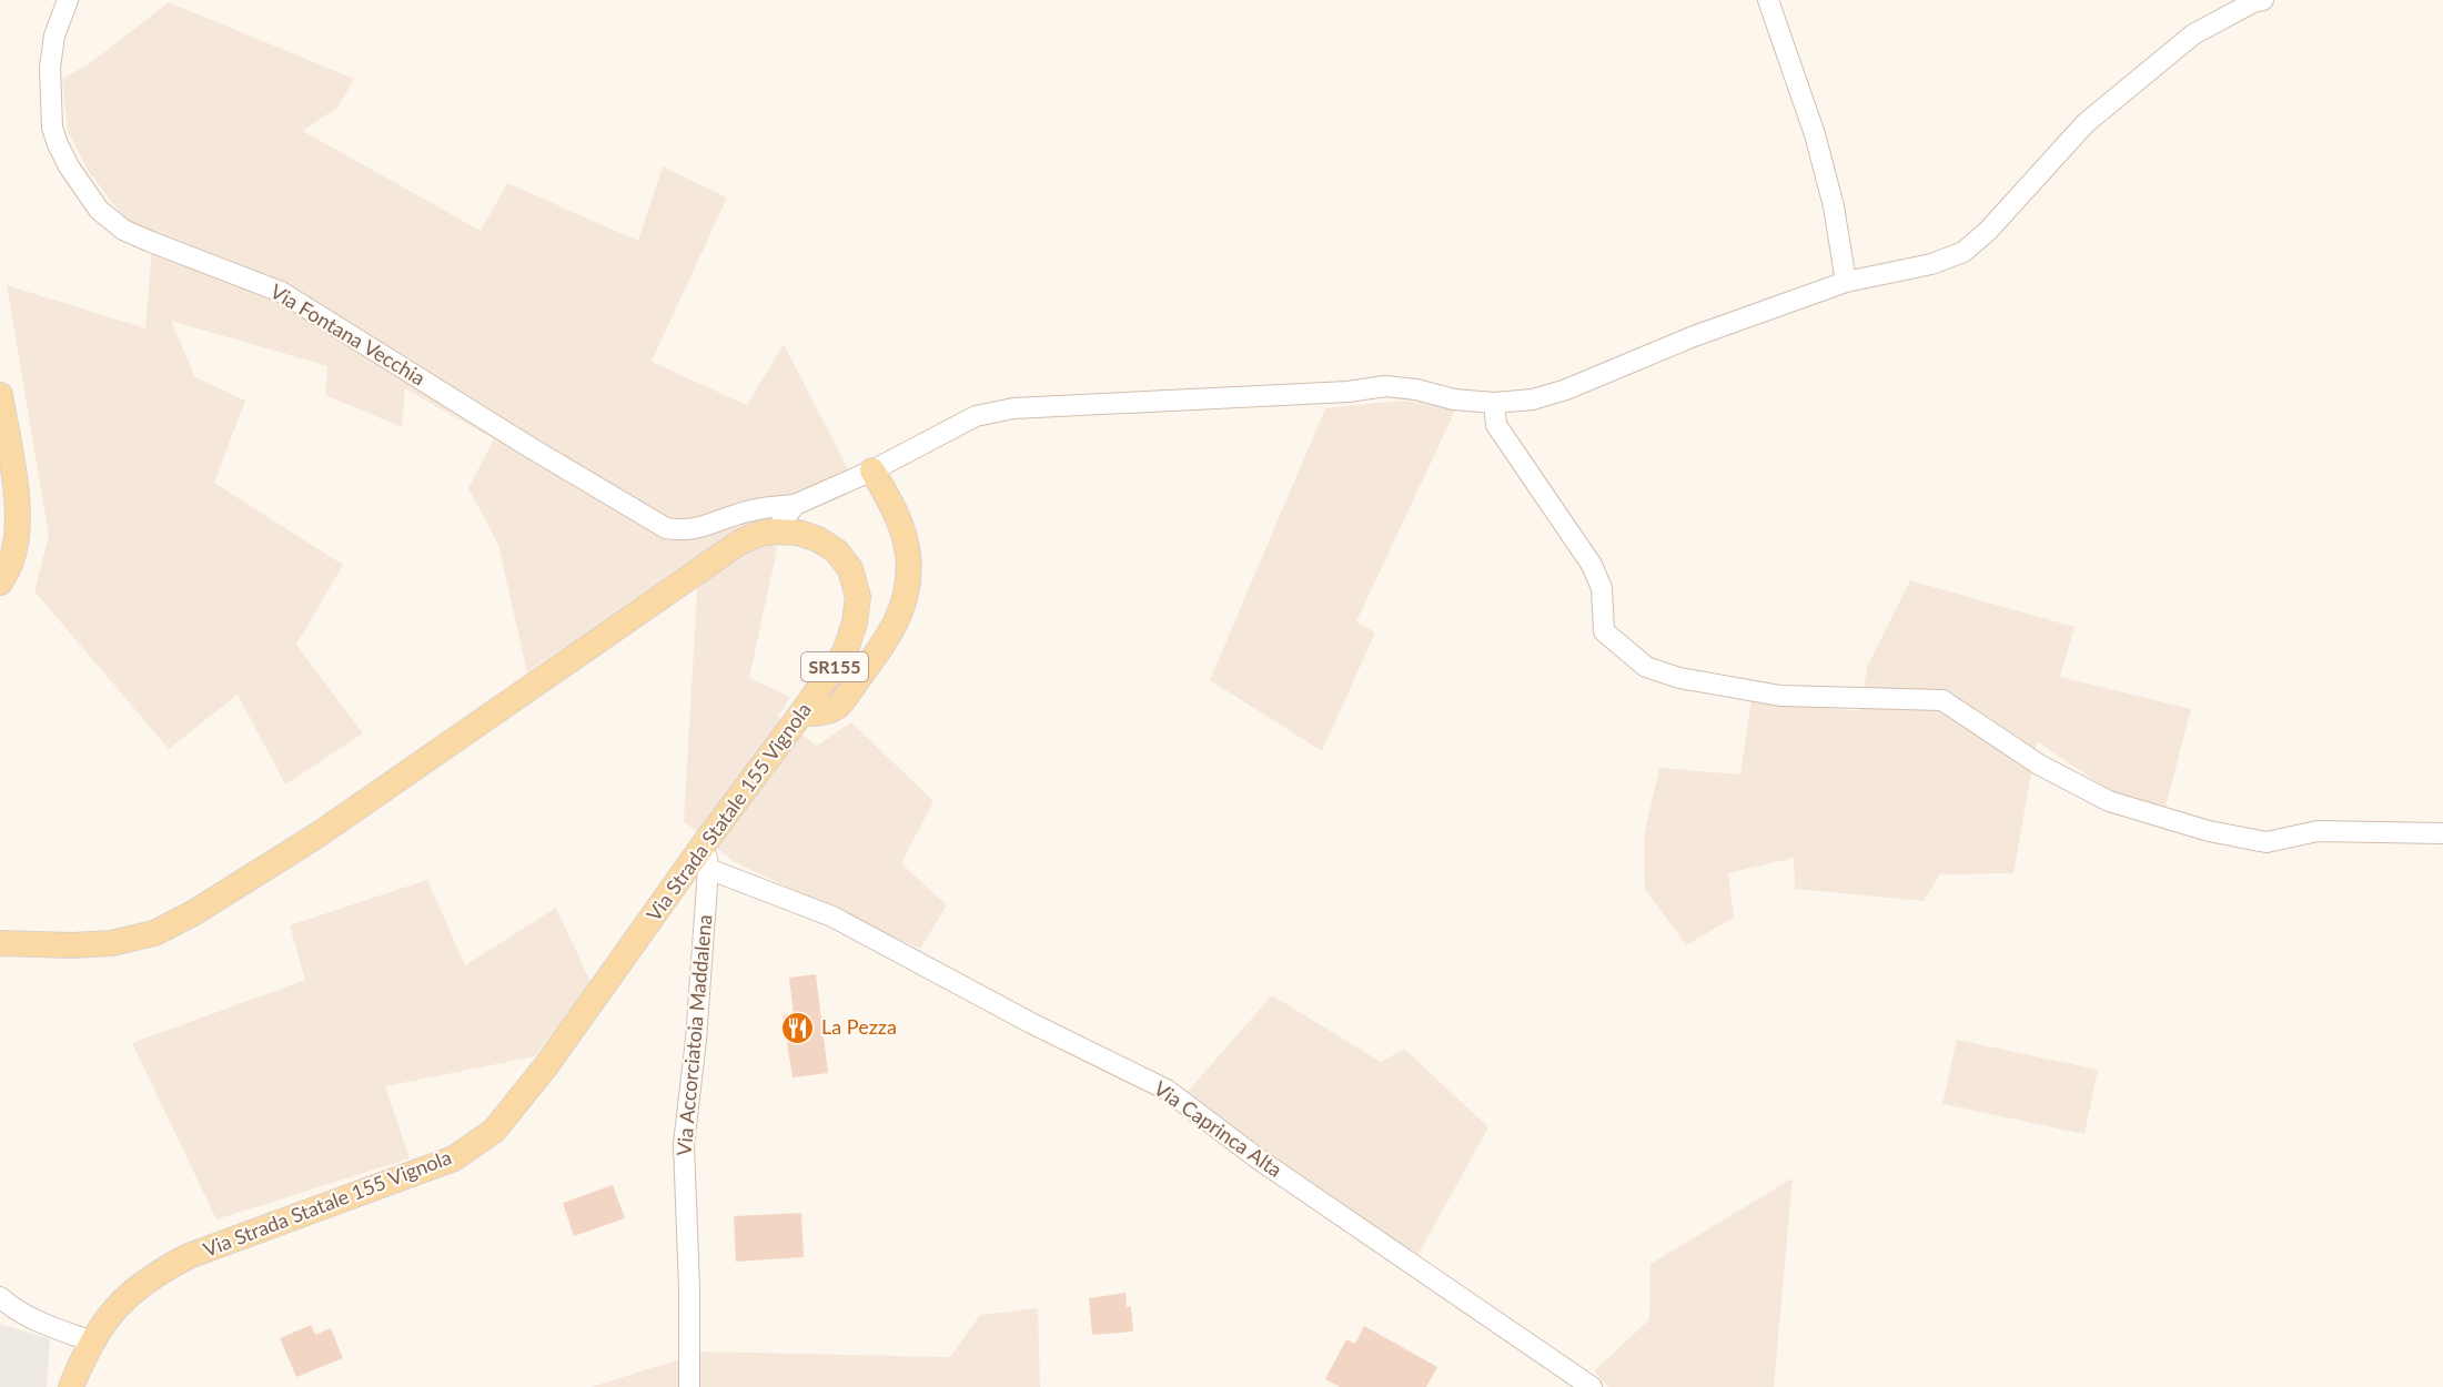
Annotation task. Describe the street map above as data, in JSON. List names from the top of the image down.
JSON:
{
  "streets": {
    "main road": ["SR155", "Via Strada Statale 155 Vignola"],
    "street": ["Via Fontana Vecchia", "Via Accorciatoia Maddalena", "Via Caprinca Alta"]
  },
  "crossings": [
    ["Via Strada Statale 155 Vignola", "Via Accorciatoia Maddalena"],
    ["Via Strada Statale 155 Vignola", "Via Caprinca Alta"],
    ["Via Accorciatoia Maddalena", "Via Caprinca Alta"]
  ],
  "places": {
    "restaurant": ["La Pezza"]
  }
}
